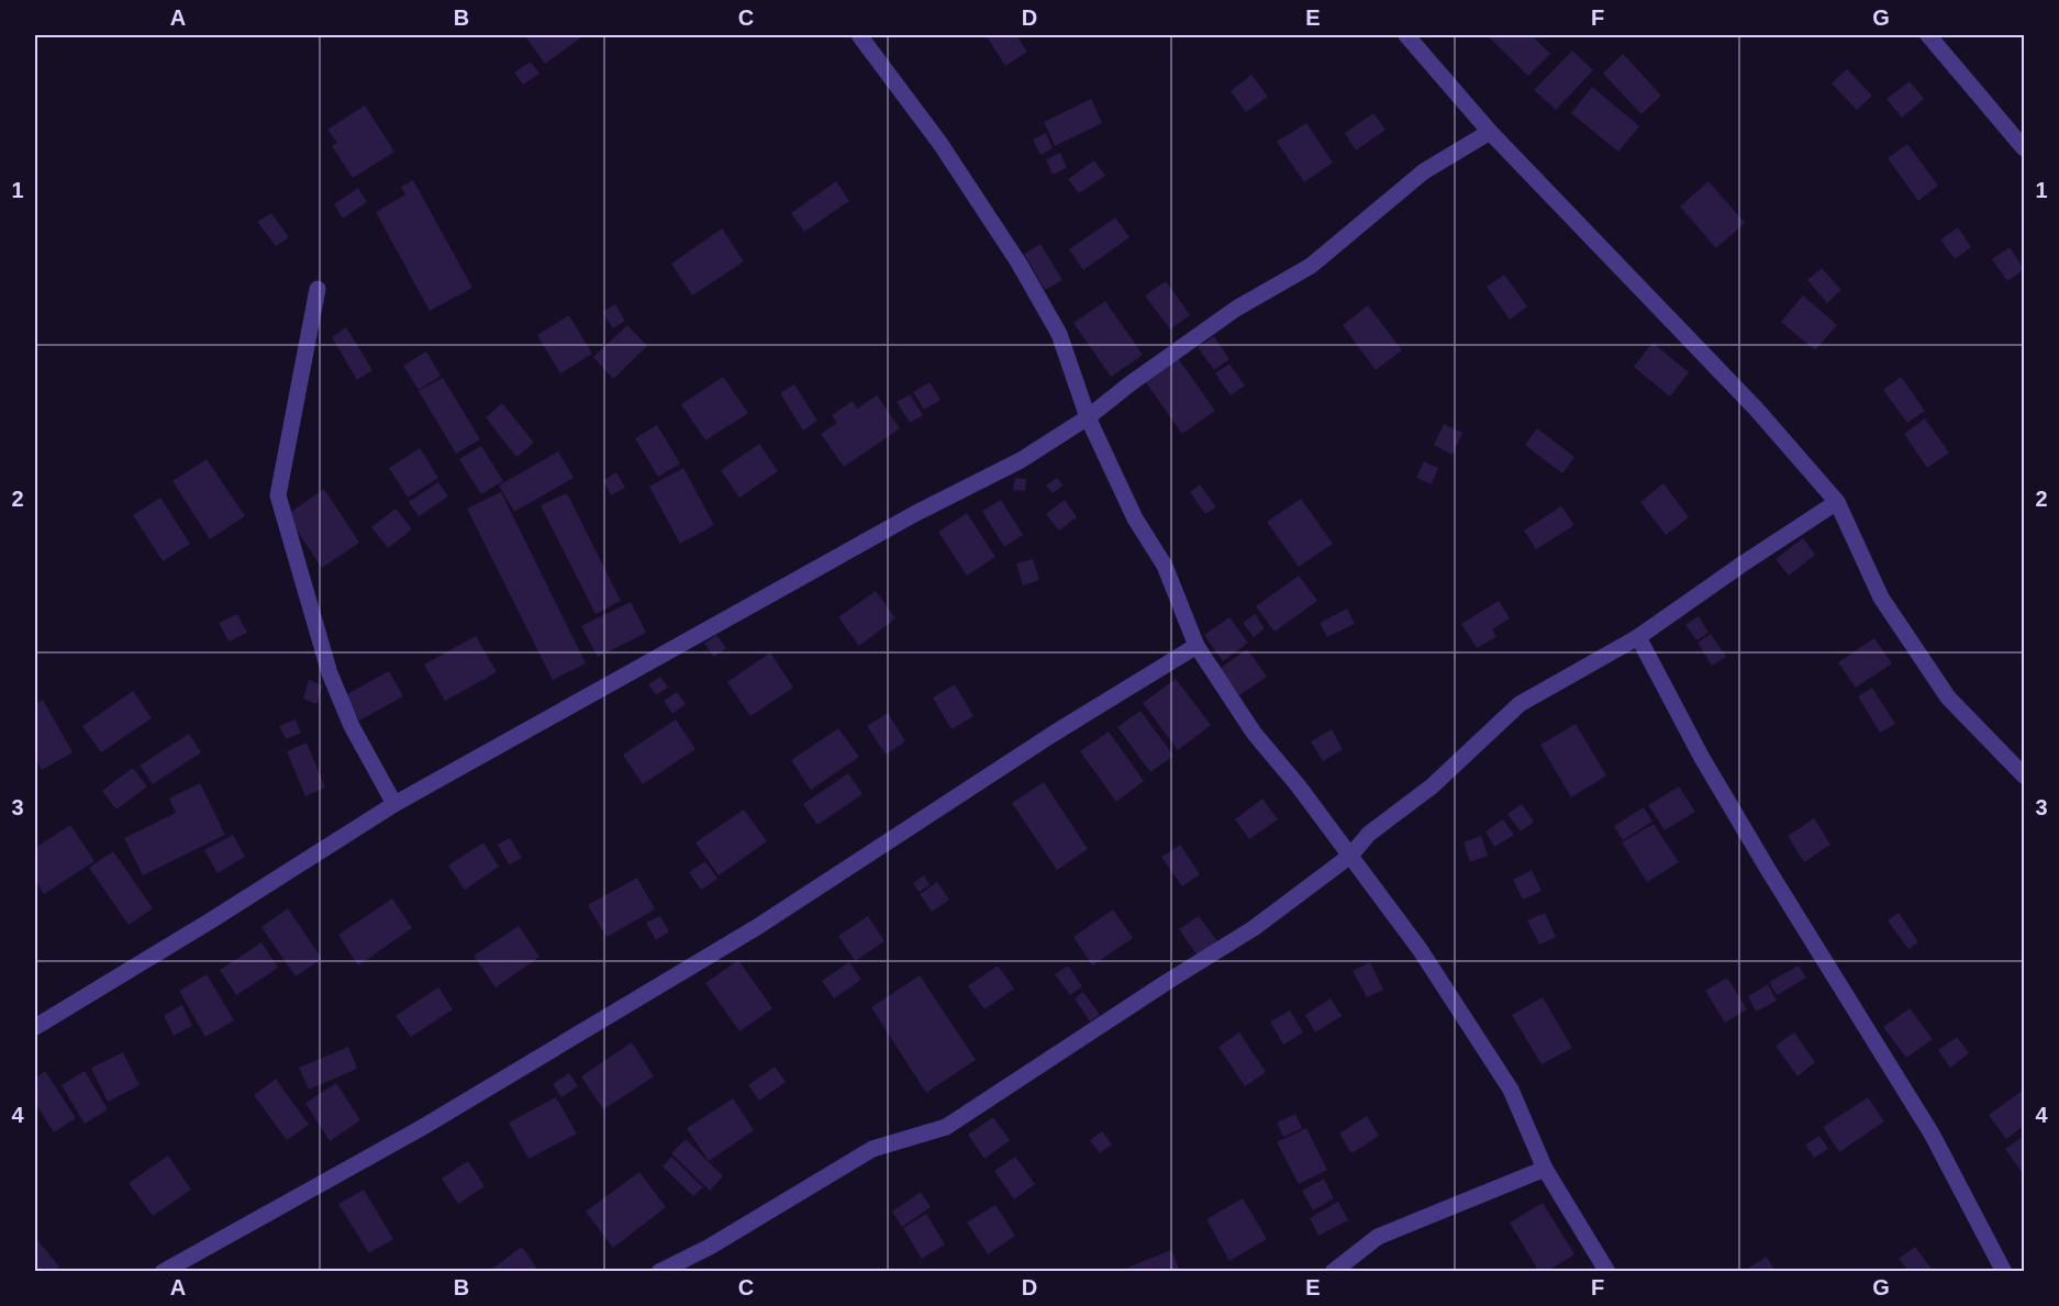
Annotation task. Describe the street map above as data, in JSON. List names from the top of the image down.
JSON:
{
  "grid": {
    "columns": [
      "A",
      "B",
      "C",
      "D",
      "E",
      "F",
      "G"
    ],
    "rows": [
      "1",
      "2",
      "3",
      "4"
    ]
  }
}
